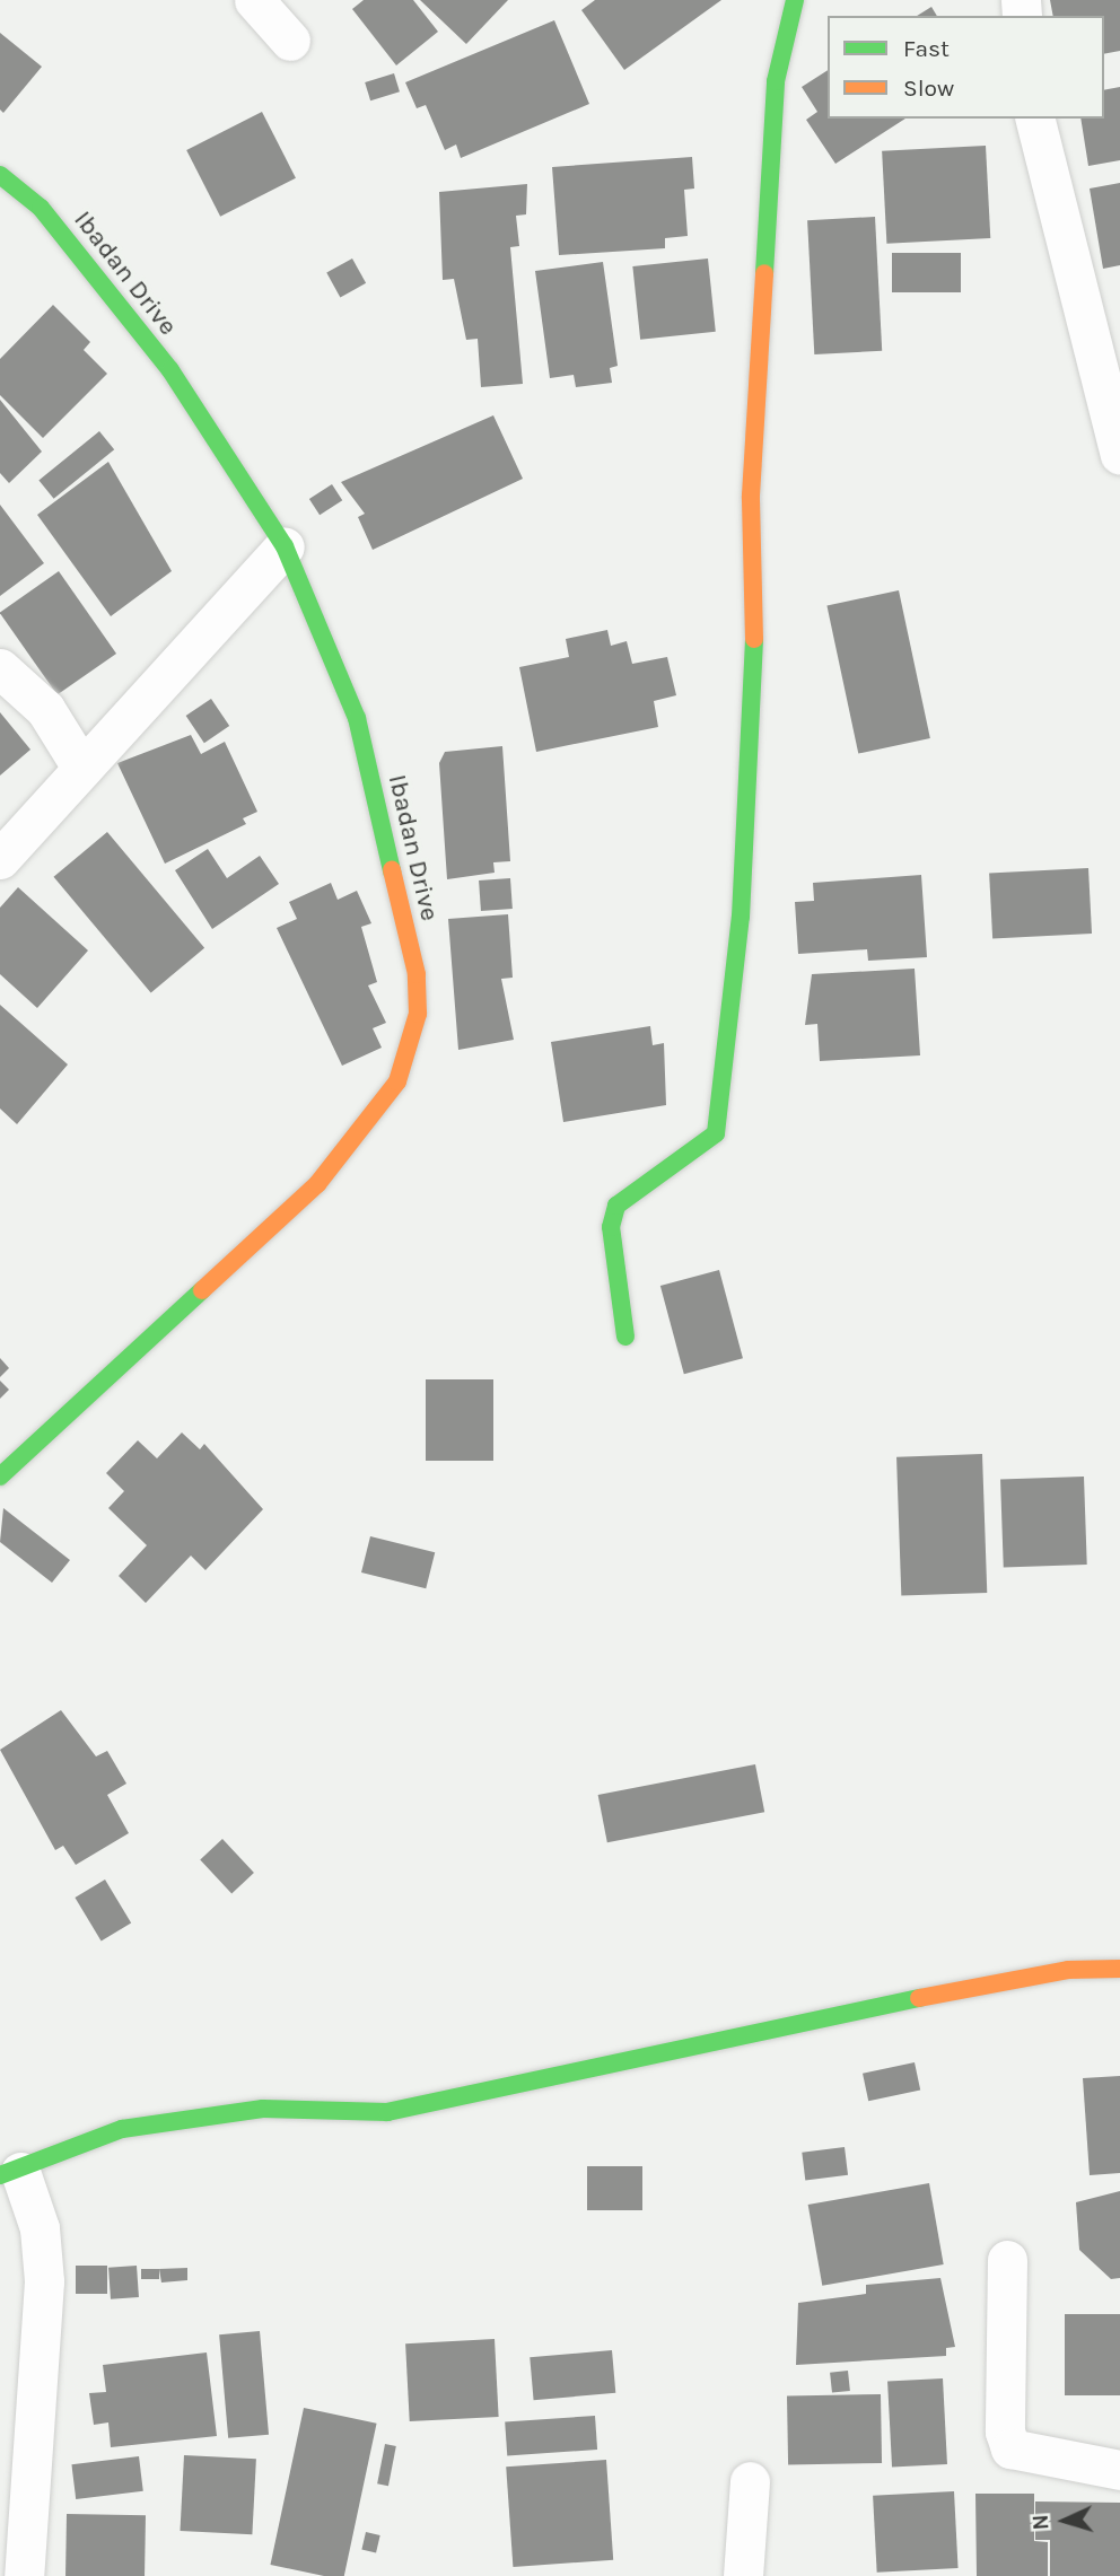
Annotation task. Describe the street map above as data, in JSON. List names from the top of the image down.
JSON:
{
  "streets": {
    "street": ["Ibadan Drive"]
  },
  "legend": ["Fast", "Slow"],
  "north": "left"
}
